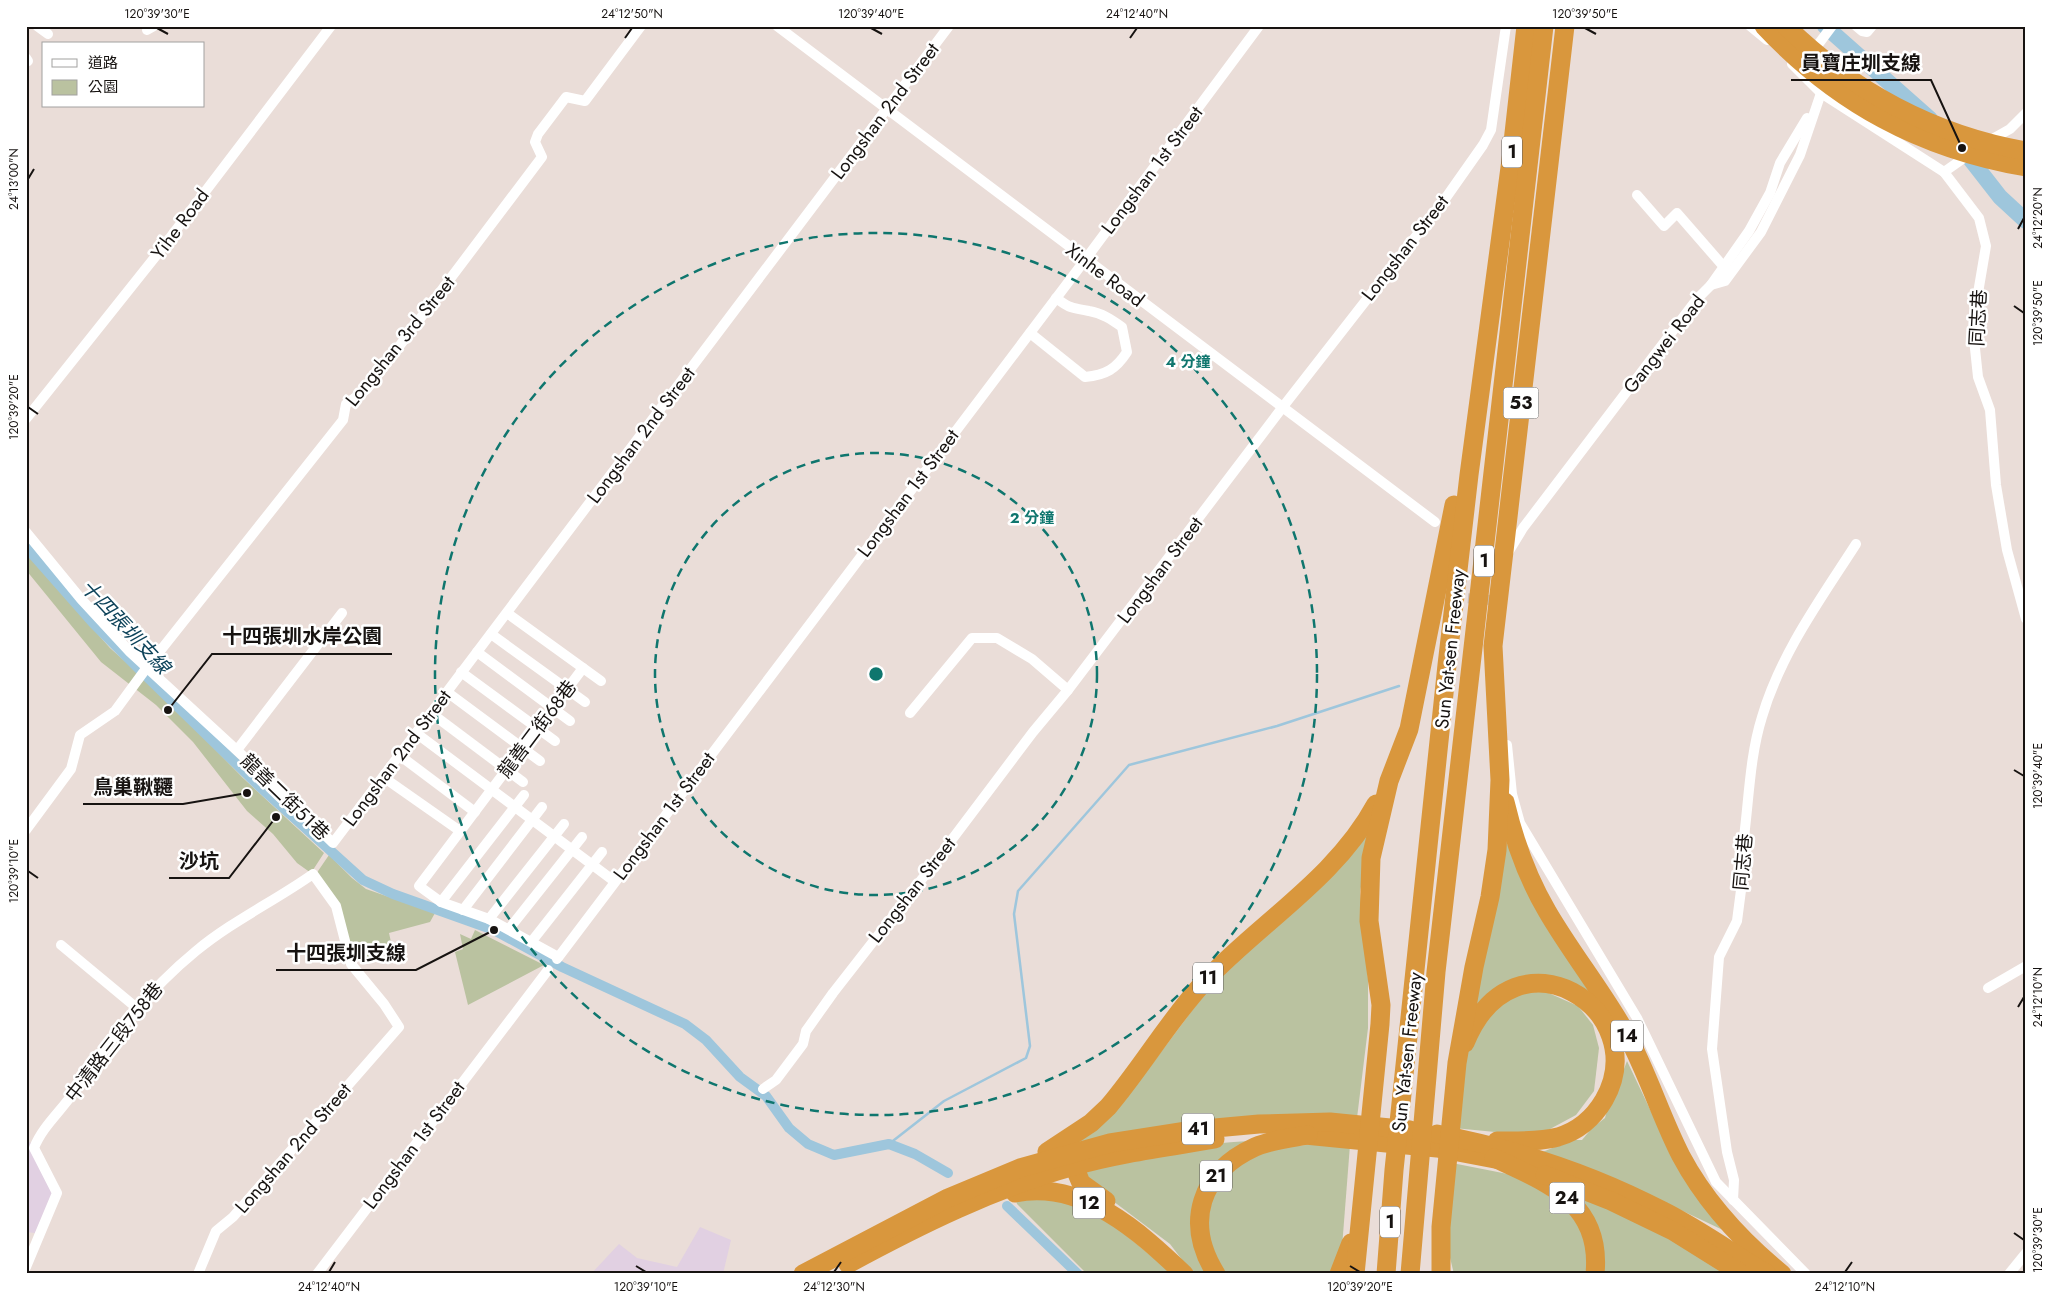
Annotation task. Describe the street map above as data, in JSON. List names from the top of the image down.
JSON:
{
  "streets": {
    "highway": [
      "1",
      "53",
      "Sun Yat-sen Freeway",
      "11",
      "14",
      "41",
      "21",
      "24",
      "12"
    ],
    "street": [
      "Longshan 2nd Street",
      "Longshan 1st Street",
      "Yihe Road",
      "Longshan Street",
      "Xinhe Road",
      "同志巷",
      "Longshan 3rd Street",
      "Gangwei Road",
      "龍善二街68巷",
      "龍善二街51巷",
      "中清路三段758巷"
    ]
  },
  "crossings": [
    ["Longshan 2nd Street", "Xinhe Road"],
    ["Longshan 2nd Street", "龍善二街68巷"],
    ["Longshan 2nd Street", "龍善二街51巷"],
    ["Longshan 2nd Street", "中清路三段758巷"],
    ["Longshan 1st Street", "Xinhe Road"],
    ["Longshan 1st Street", "龍善二街68巷"],
    ["Longshan Street", "Xinhe Road"],
    ["同志巷", "Gangwei Road"],
    ["Longshan 3rd Street", "龍善二街51巷"],
    ["53", "14"]
  ],
  "water": ["十四張圳支線"],
  "places": [
    "員寶庄圳支線",
    "十四張圳水岸公園",
    "鳥巢鞦韆",
    "沙坑",
    "十四張圳支線"
  ],
  "legend": ["道路", "公園"],
  "coordinates": [
    "120°39'30\"E",
    "24°12'50\"N",
    "120°39'40\"E",
    "24°12'40\"N",
    "120°39'50\"E",
    "24°13'00\"N",
    "24°12'20\"N",
    "120°39'20\"E",
    "120°39'10\"E",
    "24°12'10\"N",
    "24°12'30\"N"
  ],
  "rings": ["4 分鐘", "2 分鐘"]
}
